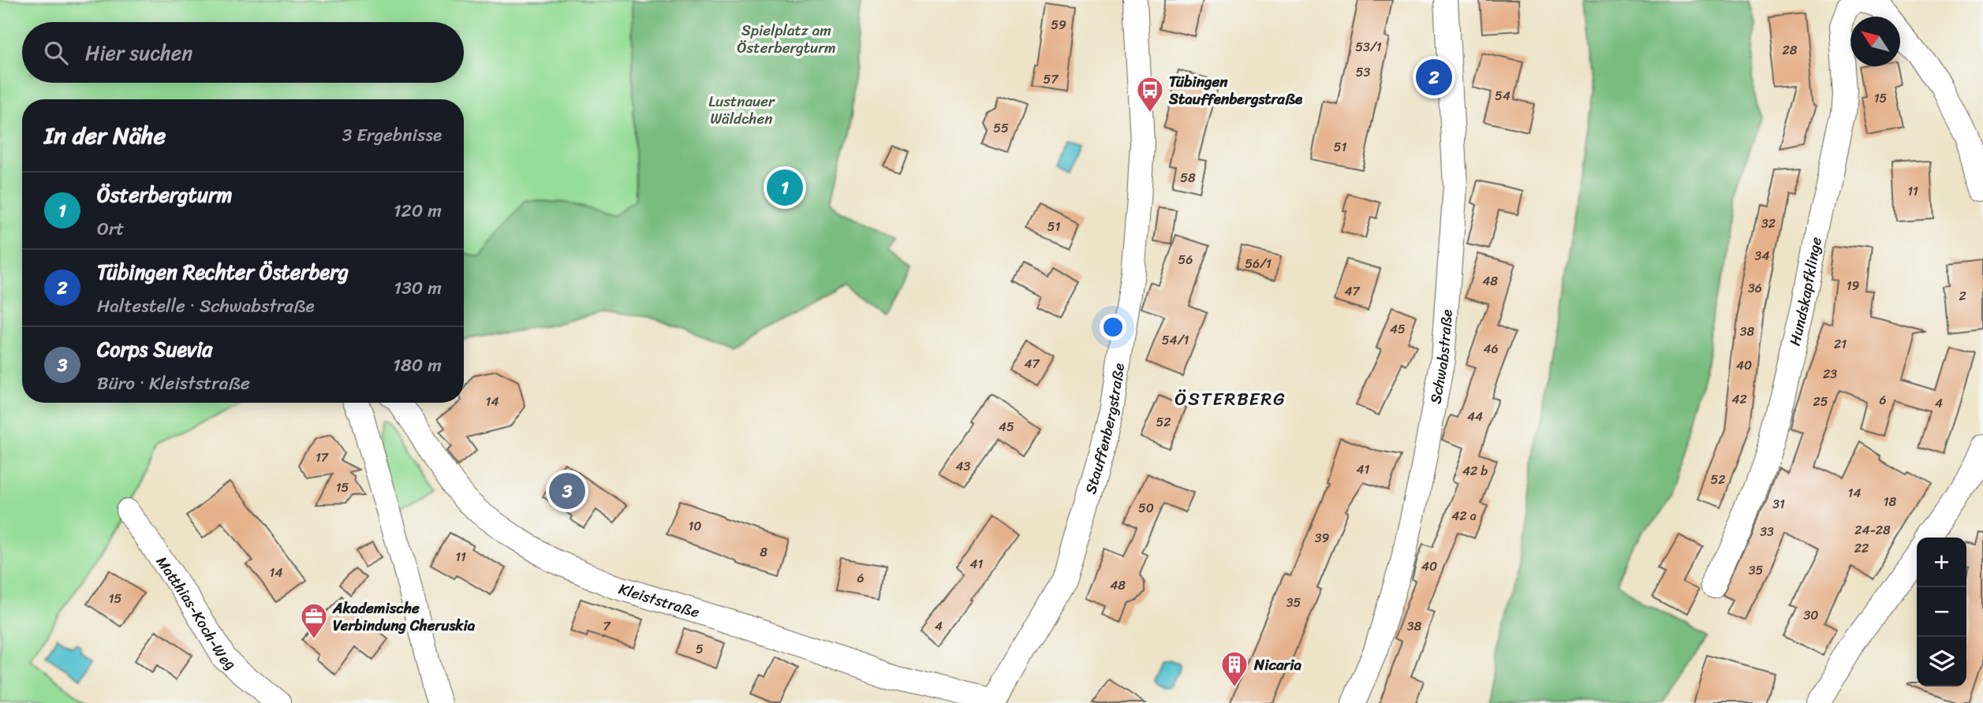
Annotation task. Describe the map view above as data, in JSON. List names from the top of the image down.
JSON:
{
  "streets": {
    "street": [
      "Hundskapfklinge",
      "Schwabstraße",
      "Stauffenbergstraße",
      "Kleiststraße",
      "Matthias-Koch-Weg"
    ]
  },
  "crossings": [
    ["Stauffenbergstraße", "Kleiststraße"]
  ],
  "districts": ["ÖSTERBERG"],
  "parks": ["Spielplatz am Österbergturm", "Lustnauer Wäldchen"],
  "places": {
    "bus stop": ["Tübingen Stauffenbergstraße"],
    "office": ["Akademische Verbindung Cheruskia"],
    "building": ["Nicaria"]
  },
  "house_numbers": [
    "59",
    "53/1",
    "28",
    "53",
    "57",
    "54",
    "15",
    "55",
    "51",
    "58",
    "11",
    "32",
    "51",
    "34",
    "56",
    "56/1",
    "48",
    "19",
    "36",
    "47",
    "2",
    "45",
    "38",
    "54/1",
    "21",
    "46",
    "47",
    "40",
    "23",
    "42",
    "6",
    "14",
    "25",
    "4",
    "44",
    "52",
    "45",
    "17",
    "43",
    "41",
    "42 b",
    "52",
    "15",
    "14",
    "18",
    "31",
    "50",
    "42 a",
    "10",
    "24-28",
    "33",
    "39",
    "22",
    "8",
    "11",
    "41",
    "40",
    "35",
    "14",
    "6",
    "48",
    "15",
    "35",
    "30",
    "7",
    "4",
    "38",
    "5"
  ],
  "north": "top left",
  "page": {
    "search": "Hier suchen",
    "pins": ["2", "1", "3"],
    "heading": ["In der Nähe", "3 Ergebnisse"],
    "list": [
      {
        "mark": "1",
        "name": "Österbergturm",
        "note": "Ort",
        "value": "120 m"
      },
      {
        "mark": "2",
        "name": "Tübingen Rechter Österberg",
        "note": "Haltestelle · Schwabstraße",
        "value": "130 m"
      },
      {
        "mark": "3",
        "name": "Corps Suevia",
        "note": "Büro · Kleiststraße",
        "value": "180 m"
      }
    ],
    "map_buttons": ["+", "−"]
  }
}
